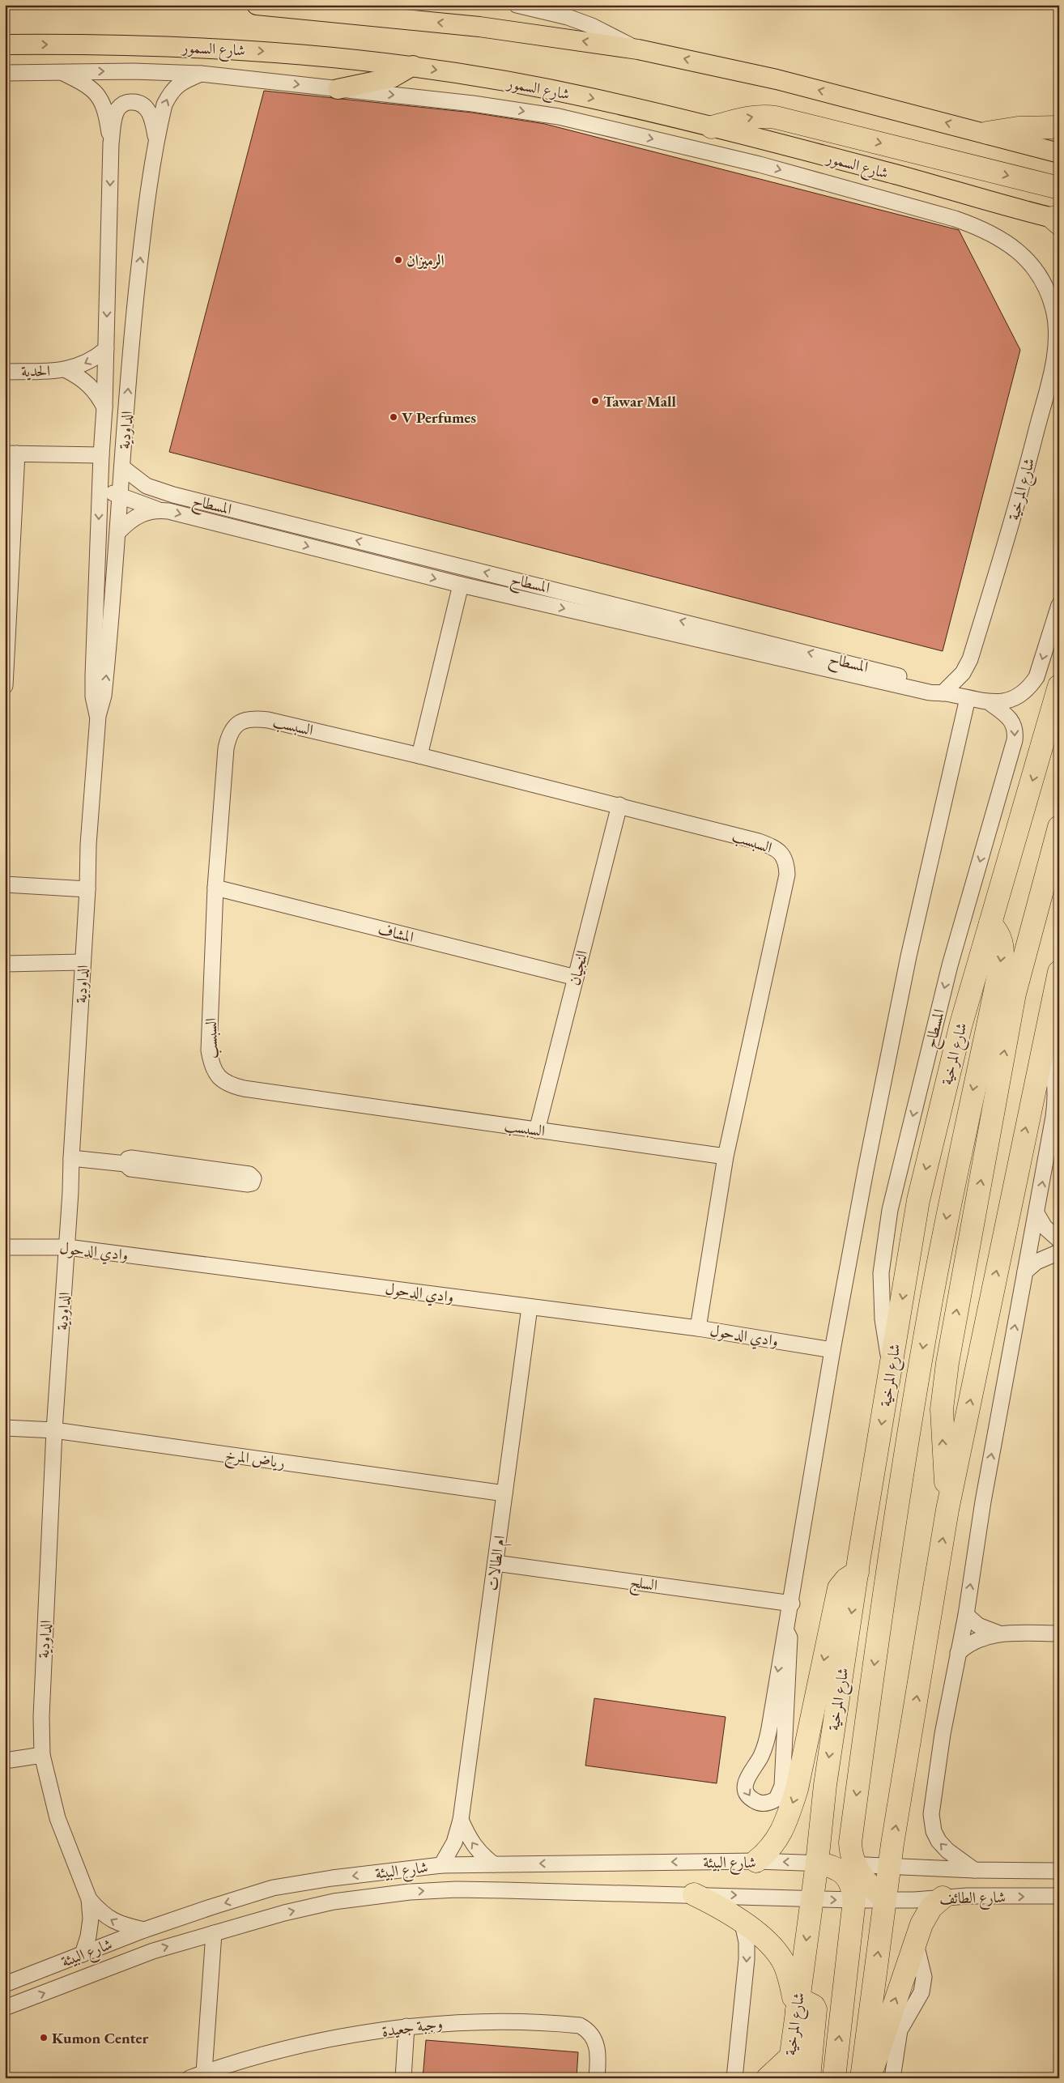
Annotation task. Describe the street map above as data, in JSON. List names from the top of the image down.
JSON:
{
  "streets": {
    "highway": ["شارع المرخية"],
    "main road": ["شارع السمور"],
    "street": [
      "الحدية",
      "الداودية",
      "المسطاح",
      "السبسب",
      "المشاف",
      "النجيان",
      "وادي الدحول",
      "رياض المرخ",
      "ام الطالات",
      "السلج",
      "شارع البيئة",
      "شارع الطائف",
      "وجبة جعيدة"
    ]
  },
  "crossings": [
    ["شارع السمور", "الداودية"],
    ["شارع السمور", "شارع المرخية"],
    ["الحدية", "الداودية"],
    ["الداودية", "المسطاح"],
    ["الداودية", "وادي الدحول"],
    ["الداودية", "رياض المرخ"],
    ["الداودية", "شارع البيئة"],
    ["شارع المرخية", "المسطاح"],
    ["شارع المرخية", "شارع البيئة"],
    ["السبسب", "المشاف"],
    ["السبسب", "النجيان"],
    ["السبسب", "وادي الدحول"],
    ["المشاف", "النجيان"],
    ["وادي الدحول", "ام الطالات"],
    ["رياض المرخ", "ام الطالات"],
    ["ام الطالات", "السلج"],
    ["ام الطالات", "شارع البيئة"],
    ["شارع البيئة", "شارع الطائف"]
  ],
  "places": [
    "الرميزان",
    "Tawar Mall",
    "V Perfumes",
    "Kumon Center"
  ]
}
